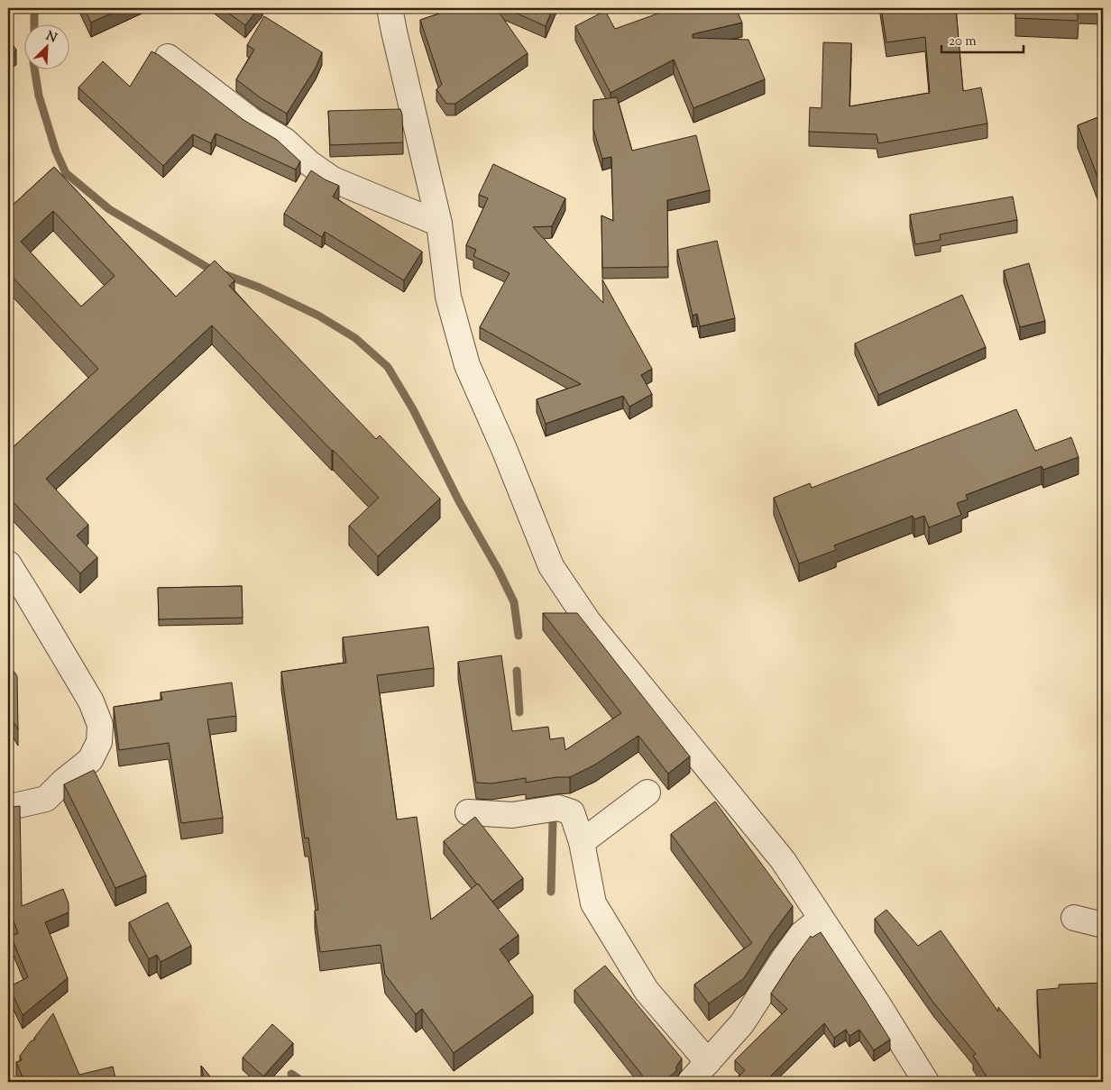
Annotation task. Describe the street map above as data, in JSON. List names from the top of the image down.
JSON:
{
  "scale_bar": "20 m",
  "north": "top right"
}
